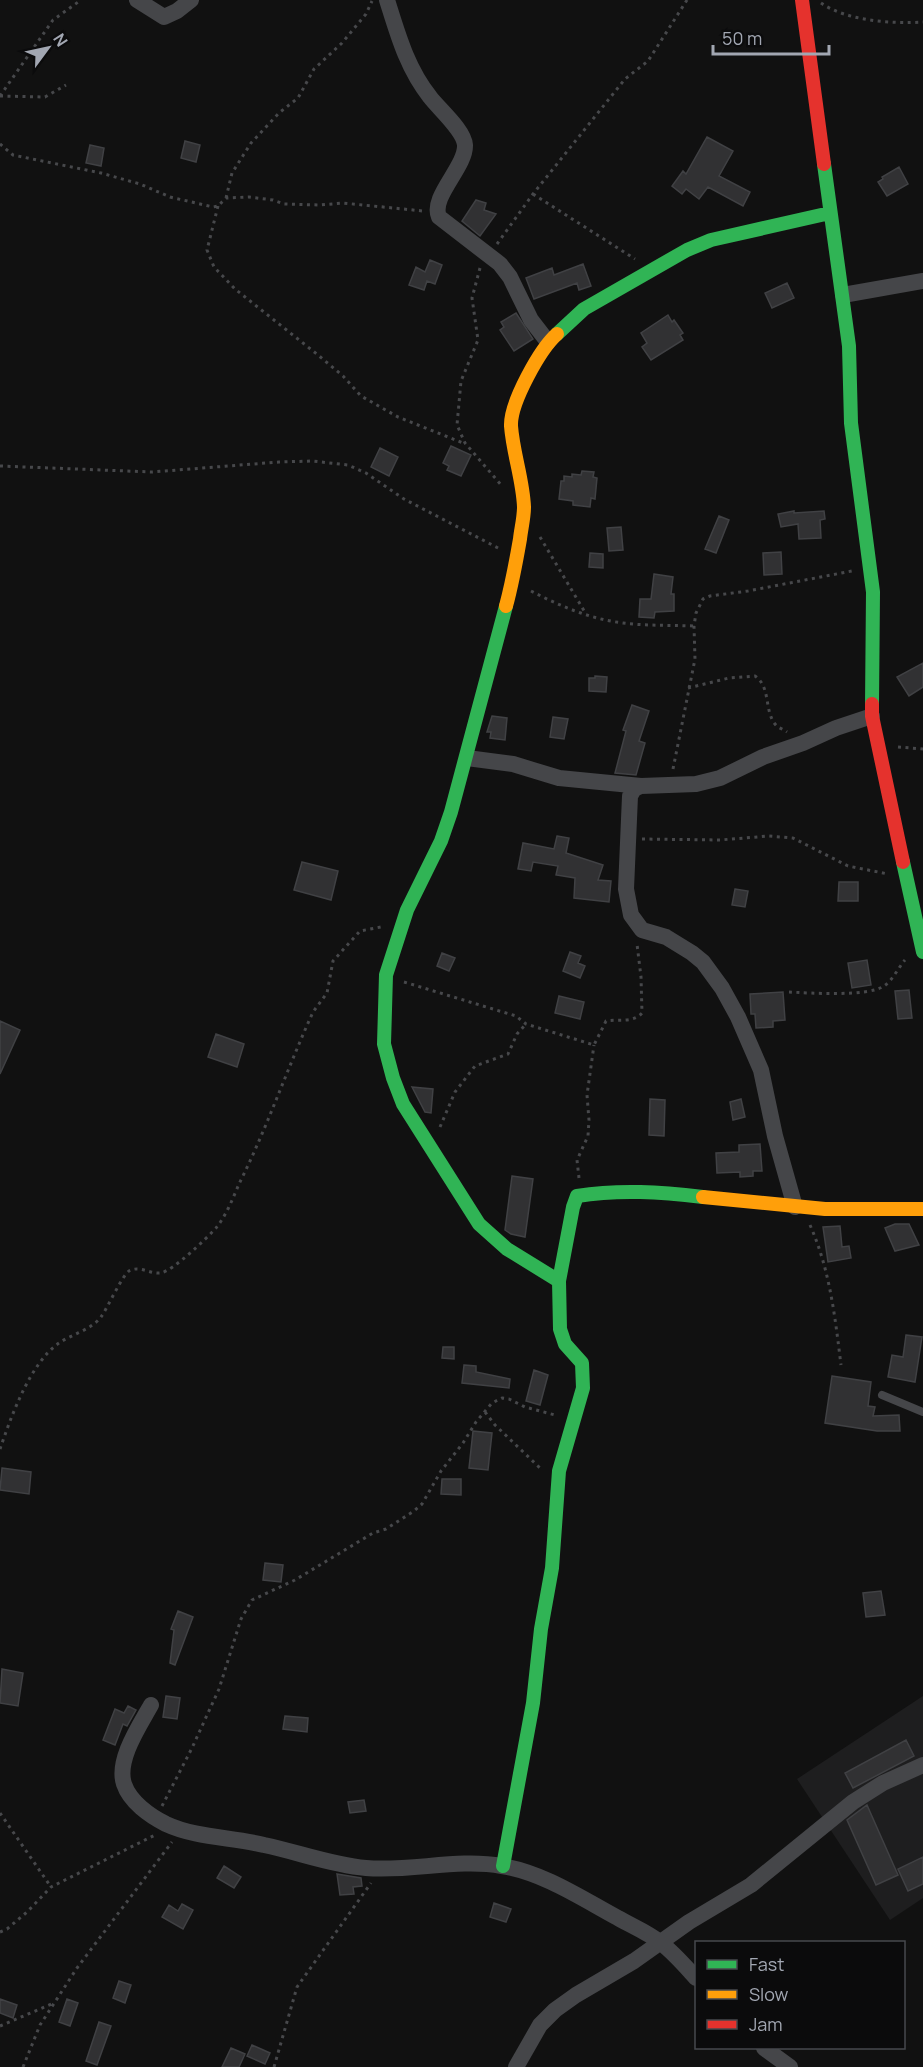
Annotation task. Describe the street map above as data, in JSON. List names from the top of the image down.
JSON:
{
  "legend": ["Fast", "Slow", "Jam"],
  "scale_bar": "50 m",
  "north": "top right"
}
